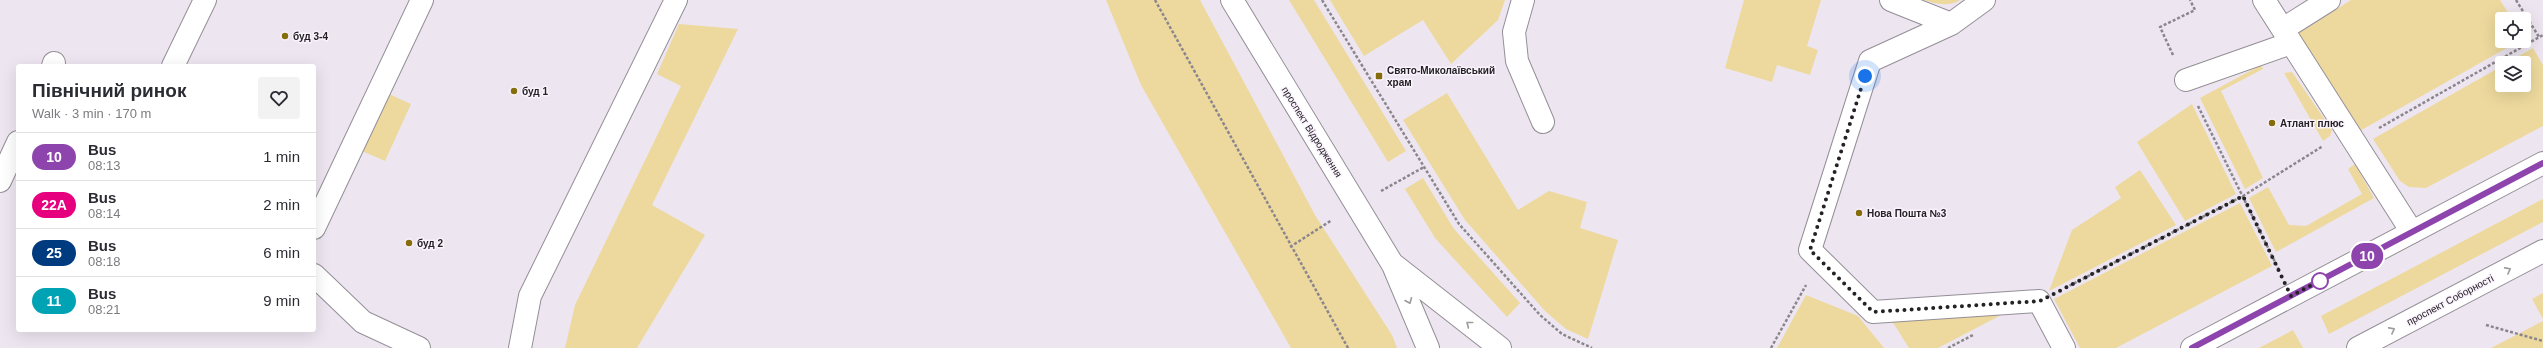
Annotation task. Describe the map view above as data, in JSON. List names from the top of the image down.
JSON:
{
  "streets": {
    "main road": ["проспект Відродження", "проспект Соборності"]
  },
  "places": {
    "other": [
      "буд 3-4",
      "буд 1",
      "Атлант плюс",
      "Нова Пошта №3",
      "буд 2"
    ],
    "transit": ["Свято-Миколаївський храм"]
  },
  "lines": ["bus line 10"],
  "page": {
    "on_map": "10",
    "heading": ["Північний ринок", "Walk · 3 min · 170 m"],
    "list": [
      {
        "mark": "10",
        "name": "Bus",
        "note": "08:13",
        "value": "1 min"
      },
      {
        "mark": "22А",
        "name": "Bus",
        "note": "08:14",
        "value": "2 min"
      },
      {
        "mark": "25",
        "name": "Bus",
        "note": "08:18",
        "value": "6 min"
      },
      {
        "mark": "11",
        "name": "Bus",
        "note": "08:21",
        "value": "9 min"
      }
    ]
  }
}
